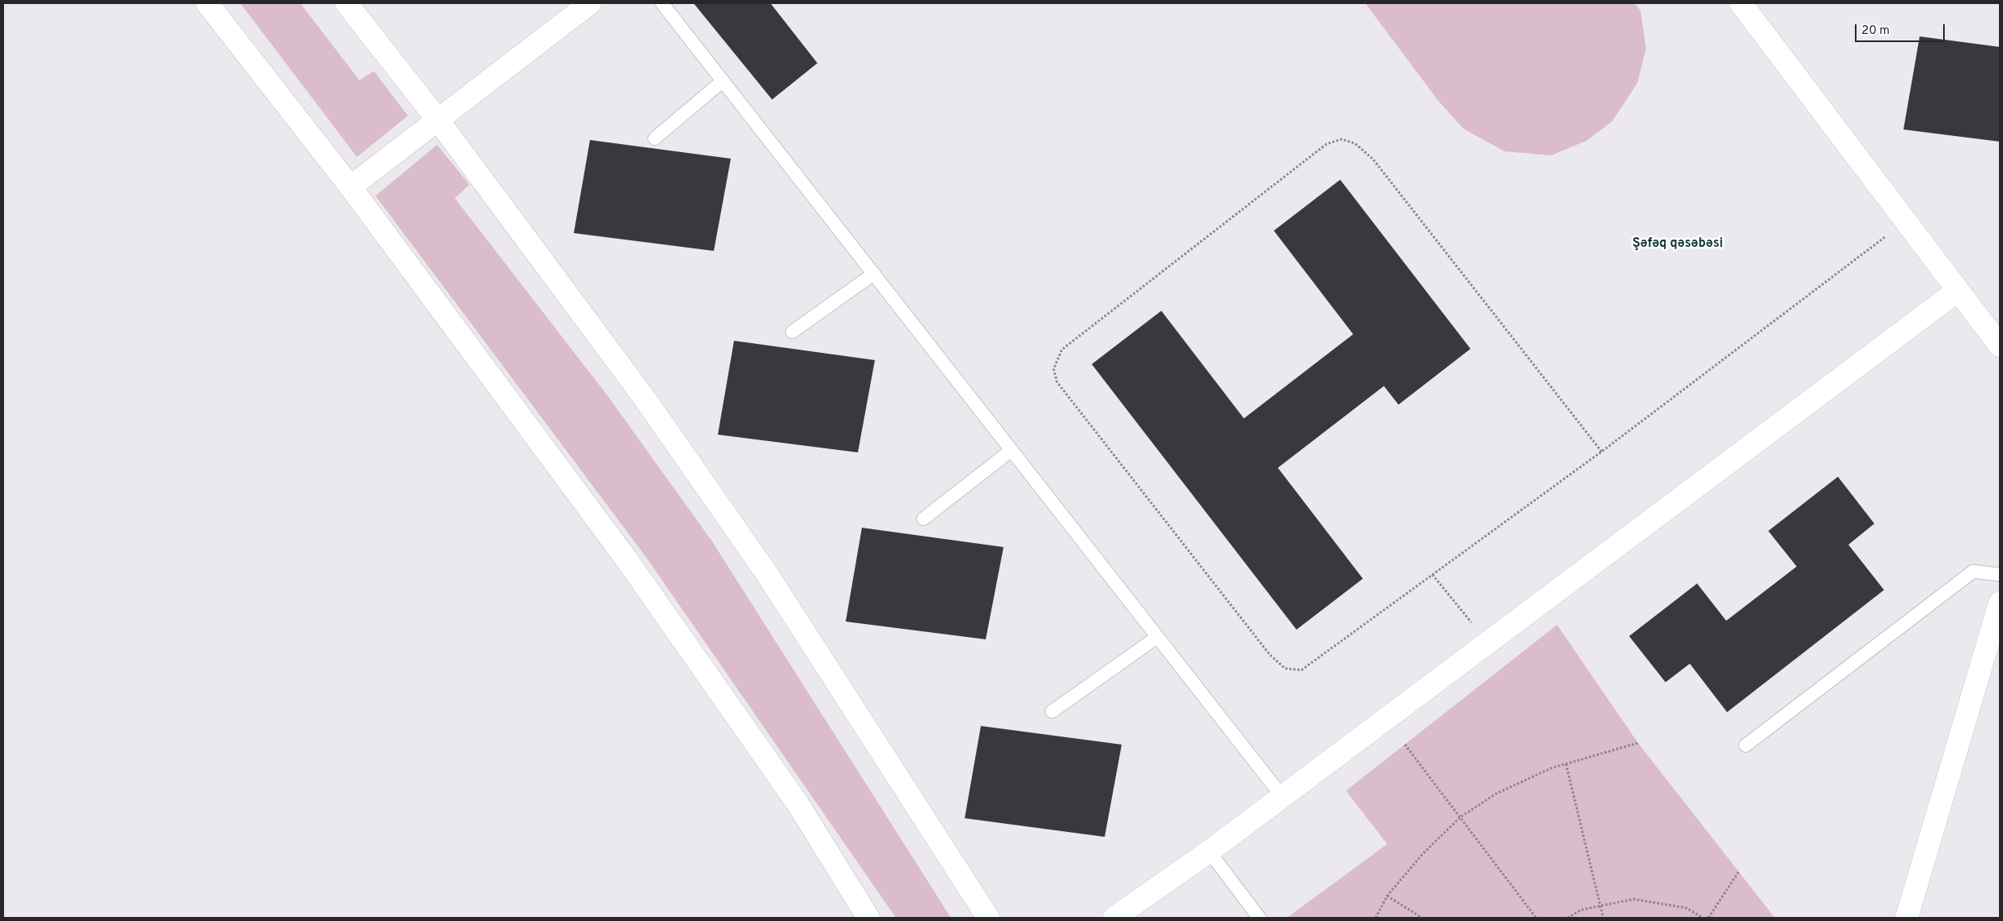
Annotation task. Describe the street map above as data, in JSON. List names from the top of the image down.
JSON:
{
  "districts": ["Şəfəq qəsəbəsi"],
  "scale_bar": "20 m"
}
